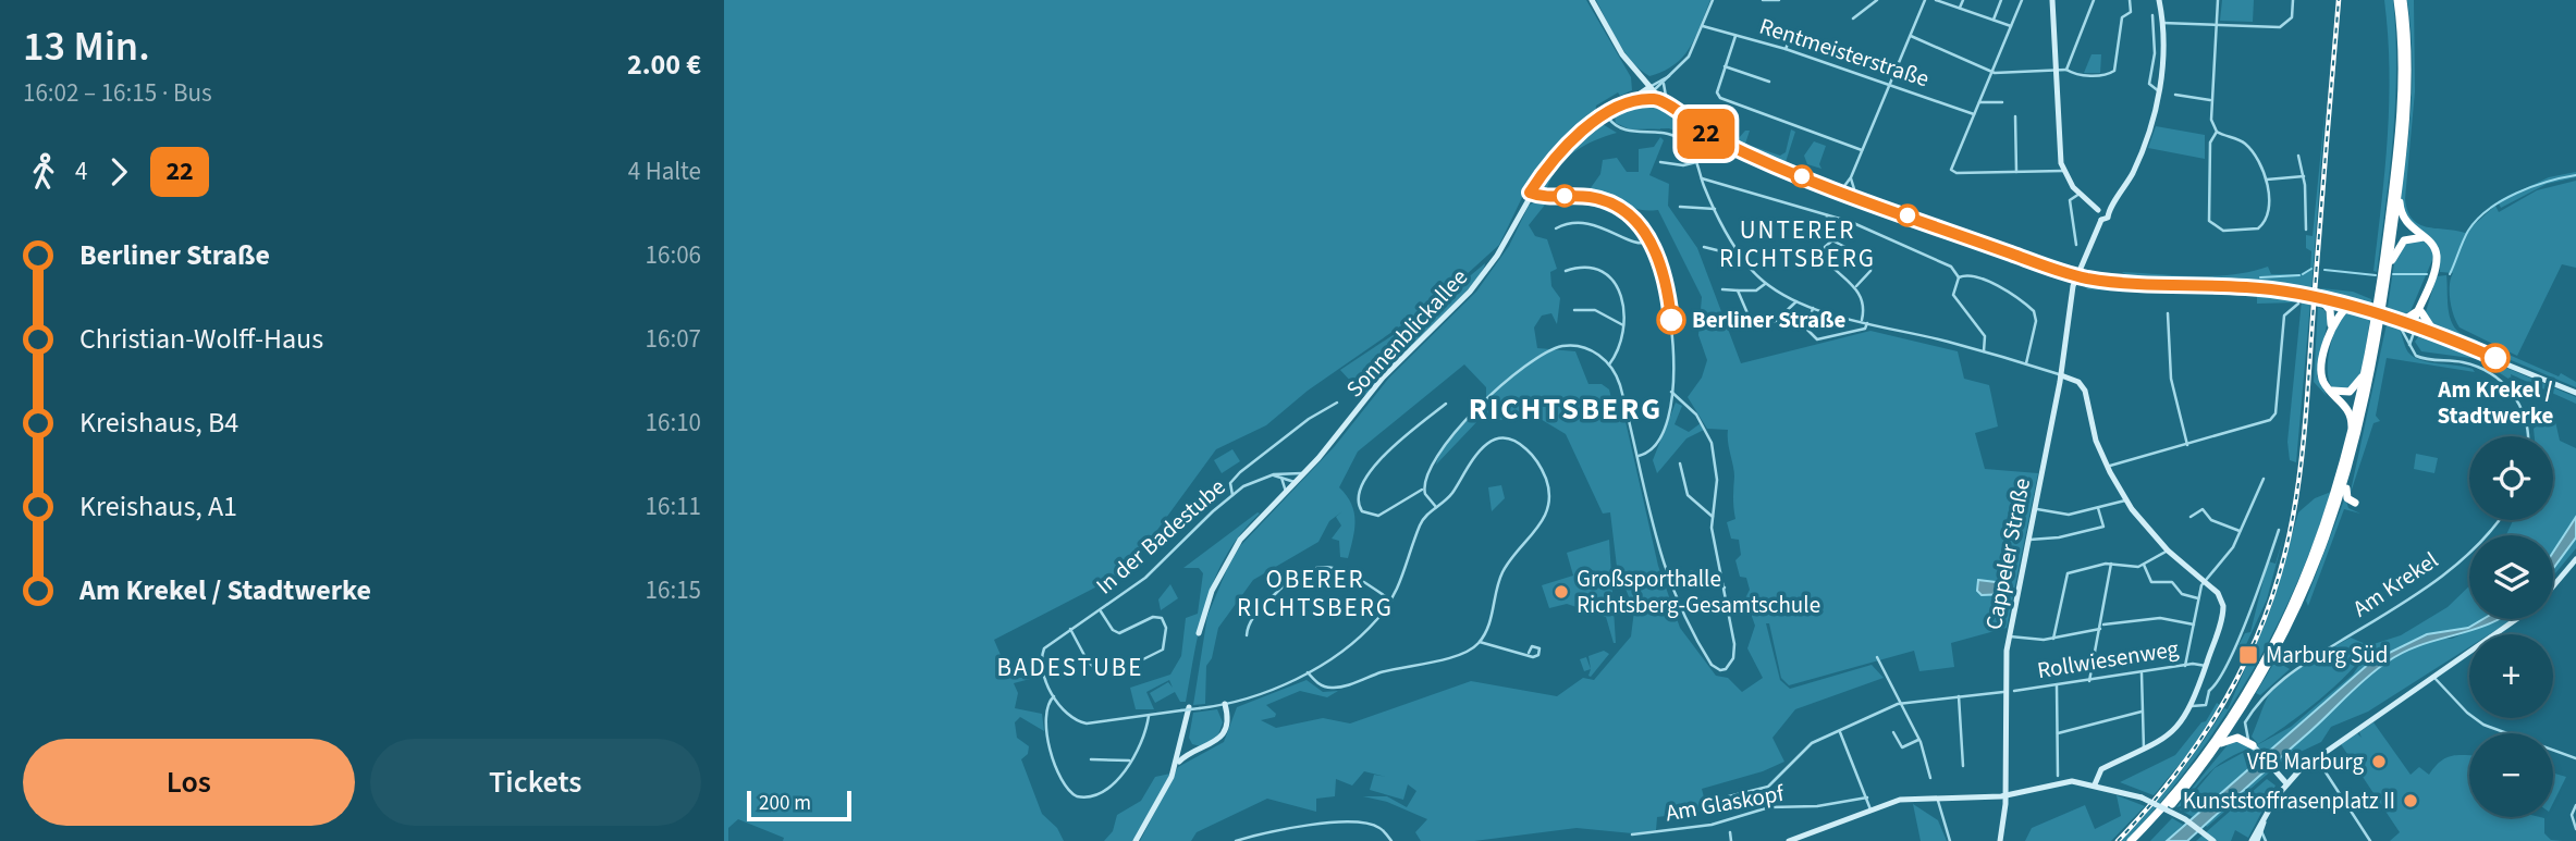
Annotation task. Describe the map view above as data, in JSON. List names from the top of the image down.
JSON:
{
  "streets": {
    "main road": ["Sonnenblickallee", "Cappeler Straße"],
    "street": [
      "Rentmeisterstraße",
      "In der Badestube",
      "Am Krekel",
      "Rollwiesenweg",
      "Am Glaskopf"
    ]
  },
  "crossings": [
    ["Sonnenblickallee", "In der Badestube"]
  ],
  "districts": [
    "UNTERER RICHTSBERG",
    "RICHTSBERG",
    "OBERER RICHTSBERG",
    "BADESTUBE"
  ],
  "places": {
    "other": [
      "Berliner Straße",
      "Am Krekel / Stadtwerke",
      "Großsporthalle Richtsberg-Gesamtschule",
      "VfB Marburg",
      "Kunststoffrasenplatz II"
    ],
    "transit": ["Marburg Süd"]
  },
  "lines": ["bus line 22"],
  "scale_bar": "200 m",
  "page": {
    "heading": ["13 Min.", "16:02 – 16:15 · Bus", "2.00 €"],
    "on_map": "22",
    "legs": ["4", "22", "4 Halte"],
    "list": [
      {
        "name": "Berliner Straße",
        "value": "16:06"
      },
      {
        "name": "Christian-Wolff-Haus",
        "value": "16:07"
      },
      {
        "name": "Kreishaus, B4",
        "value": "16:10"
      },
      {
        "name": "Kreishaus, A1",
        "value": "16:11"
      },
      {
        "name": "Am Krekel / Stadtwerke",
        "value": "16:15"
      }
    ],
    "map_buttons": ["+", "−"],
    "buttons": ["Los", "Tickets"],
    "scale": "200 m"
  }
}
